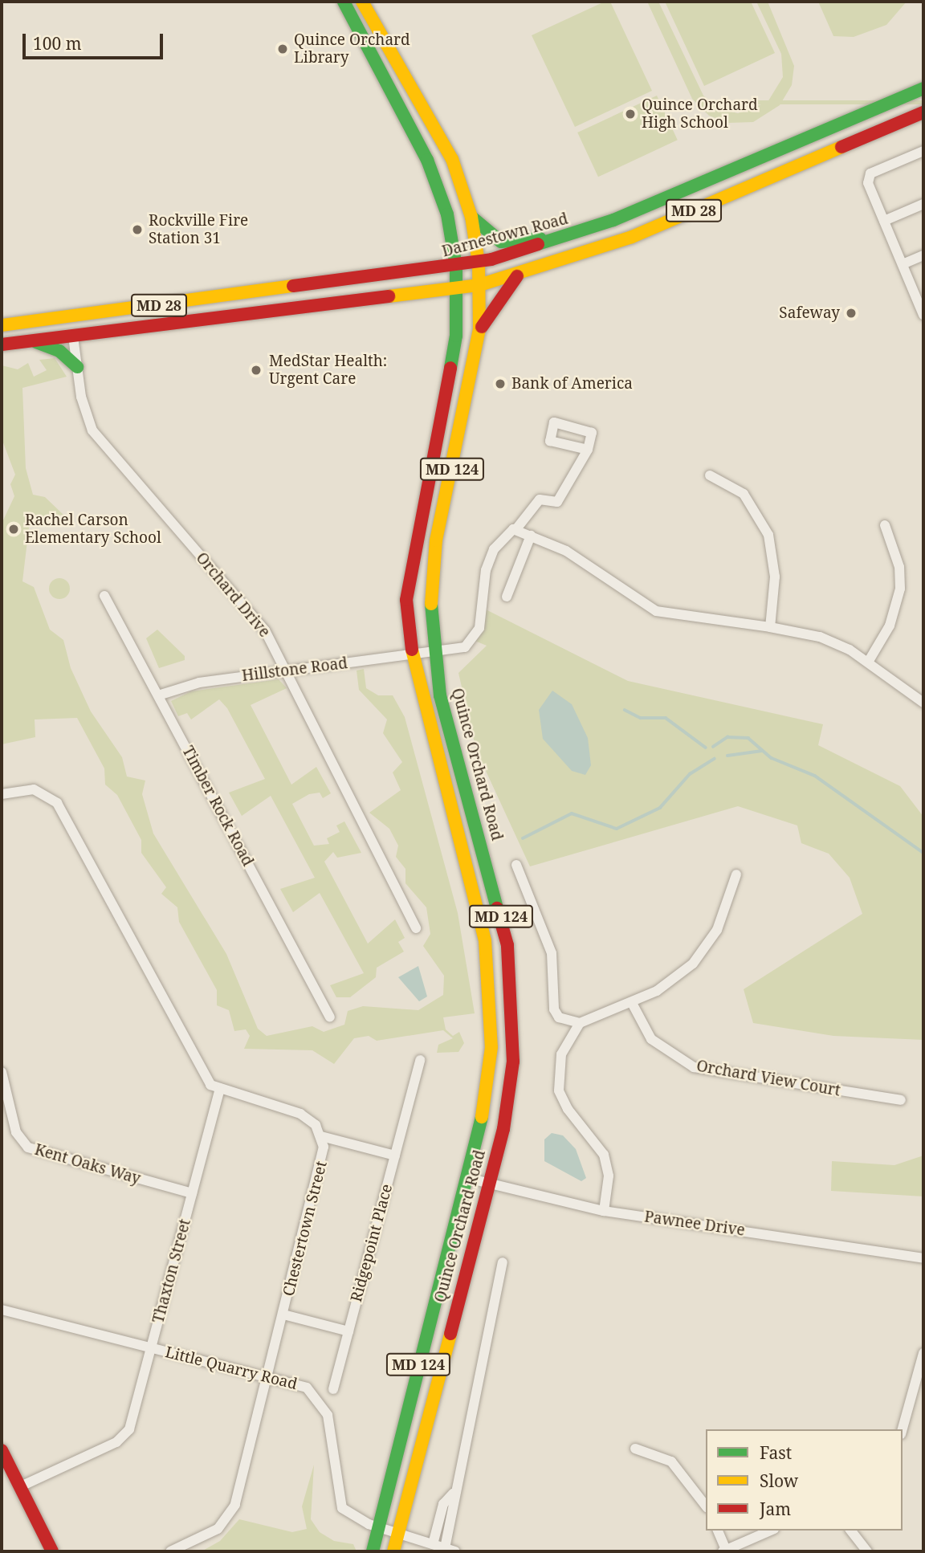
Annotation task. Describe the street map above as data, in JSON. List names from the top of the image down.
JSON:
{
  "streets": {
    "main road": [
      "MD 28",
      "Darnestown Road",
      "MD 124",
      "Quince Orchard Road"
    ],
    "street": [
      "Orchard Drive",
      "Hillstone Road",
      "Timber Rock Road",
      "Orchard View Court",
      "Kent Oaks Way",
      "Pawnee Drive",
      "Chestertown Street",
      "Ridgepoint Place",
      "Thaxton Street",
      "Little Quarry Road"
    ]
  },
  "crossings": [
    ["MD 28", "Orchard Drive"],
    ["MD 28", "Quince Orchard Road"],
    ["Darnestown Road", "Quince Orchard Road"],
    ["Orchard Drive", "Hillstone Road"],
    ["Hillstone Road", "Quince Orchard Road"],
    ["Hillstone Road", "Timber Rock Road"],
    ["Quince Orchard Road", "Pawnee Drive"],
    ["Quince Orchard Road", "Little Quarry Road"],
    ["Kent Oaks Way", "Thaxton Street"],
    ["Chestertown Street", "Little Quarry Road"],
    ["Thaxton Street", "Little Quarry Road"]
  ],
  "places": [
    "Quince Orchard Library",
    "Quince Orchard High School",
    "Rockville Fire Station 31",
    "Safeway",
    "MedStar Health: Urgent Care",
    "Bank of America",
    "Rachel Carson Elementary School"
  ],
  "legend": ["Fast", "Slow", "Jam"],
  "scale_bar": "100 m"
}
